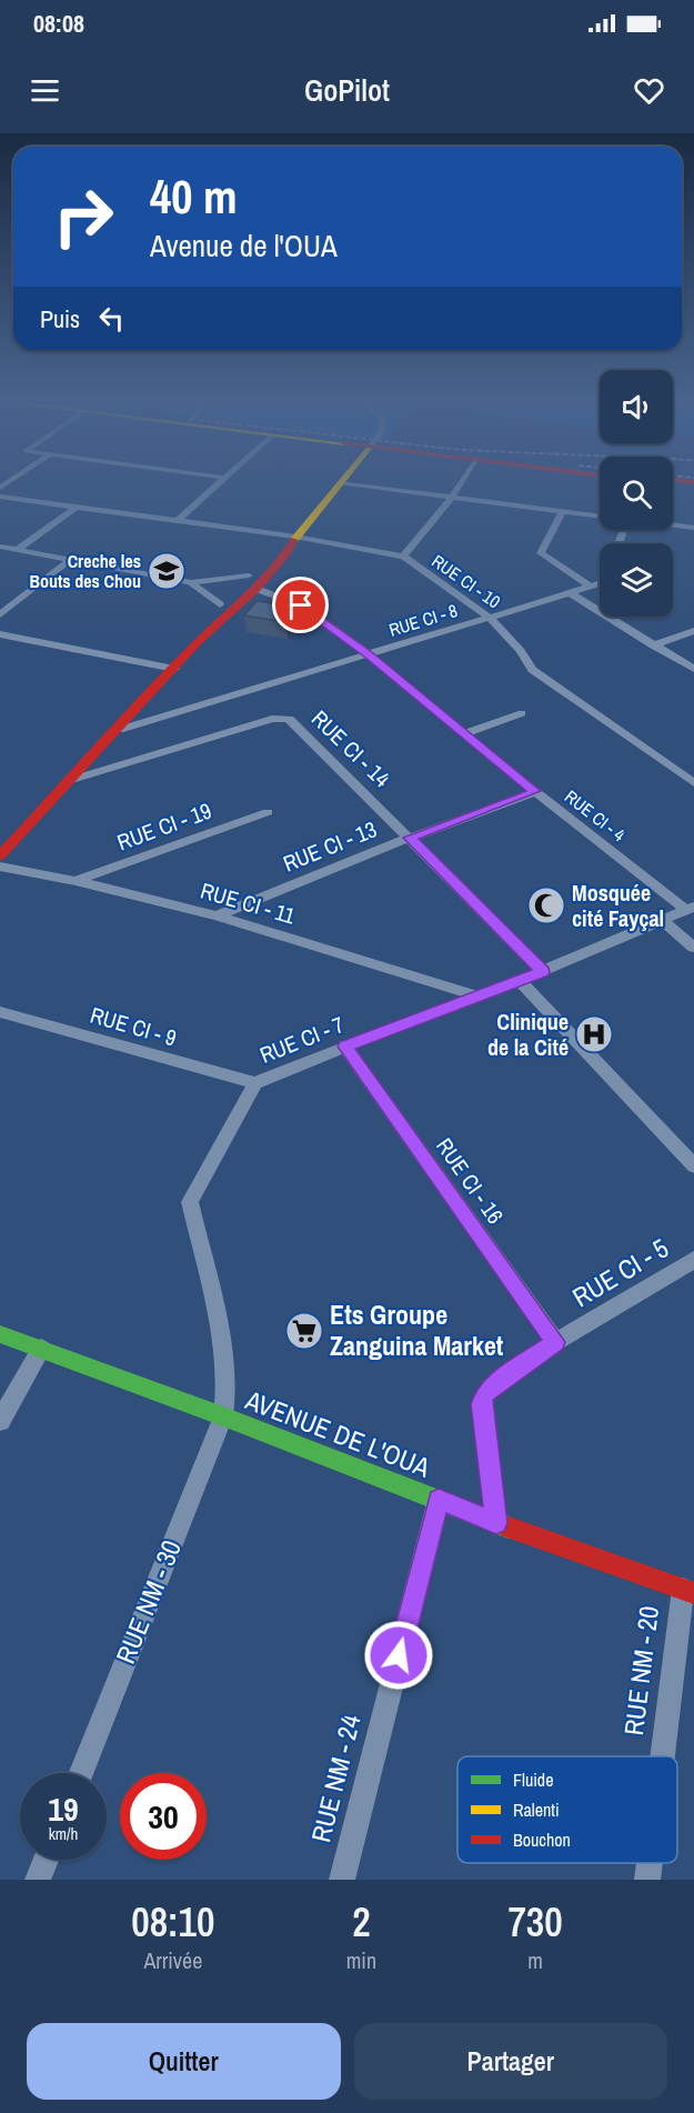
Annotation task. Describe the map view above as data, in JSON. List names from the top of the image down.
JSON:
{
  "streets": {
    "main road": ["AVENUE DE L'OUA"],
    "street": [
      "RUE CI - 10",
      "RUE CI - 8",
      "RUE CI - 14",
      "RUE CI - 4",
      "RUE CI - 19",
      "RUE CI - 13",
      "RUE CI - 11",
      "RUE CI - 9",
      "RUE CI - 7",
      "RUE CI - 16",
      "RUE CI - 5",
      "RUE NM - 30",
      "RUE NM - 20",
      "RUE NM - 24"
    ]
  },
  "crossings": [
    ["RUE CI - 10", "RUE CI - 8"],
    ["RUE CI - 8", "RUE CI - 4"],
    ["RUE CI - 14", "RUE CI - 13"],
    ["RUE CI - 14", "RUE CI - 7"],
    ["RUE CI - 4", "RUE CI - 13"],
    ["RUE CI - 4", "RUE CI - 7"],
    ["RUE CI - 19", "RUE CI - 11"],
    ["RUE CI - 13", "RUE CI - 11"],
    ["RUE CI - 11", "RUE CI - 7"],
    ["RUE CI - 9", "RUE CI - 7"],
    ["RUE CI - 7", "RUE CI - 16"],
    ["RUE CI - 7", "AVENUE DE L'OUA"],
    ["RUE CI - 7", "RUE NM - 30"],
    ["RUE CI - 16", "RUE CI - 5"],
    ["RUE CI - 5", "AVENUE DE L'OUA"],
    ["AVENUE DE L'OUA", "RUE NM - 30"],
    ["AVENUE DE L'OUA", "RUE NM - 20"],
    ["AVENUE DE L'OUA", "RUE NM - 24"]
  ],
  "places": {
    "school or university": ["Creche les Bouts des Chou"],
    "mosque": ["Mosquée cité Fayçal"],
    "hospital": ["Clinique de la Cité"],
    "supermarket": ["Ets Groupe Zanguina Market"]
  },
  "legend": ["Fluide", "Ralenti", "Bouchon"],
  "page": {
    "status": "08:08",
    "header": "GoPilot",
    "turn": ["40 m", "Avenue de l'OUA"],
    "then": "Puis",
    "speed": "19 km/h",
    "limit": "30",
    "eta": [
      "08:10",
      "Arrivée",
      "2",
      "min",
      "730",
      "m"
    ],
    "buttons": ["Quitter", "Partager"]
  }
}
